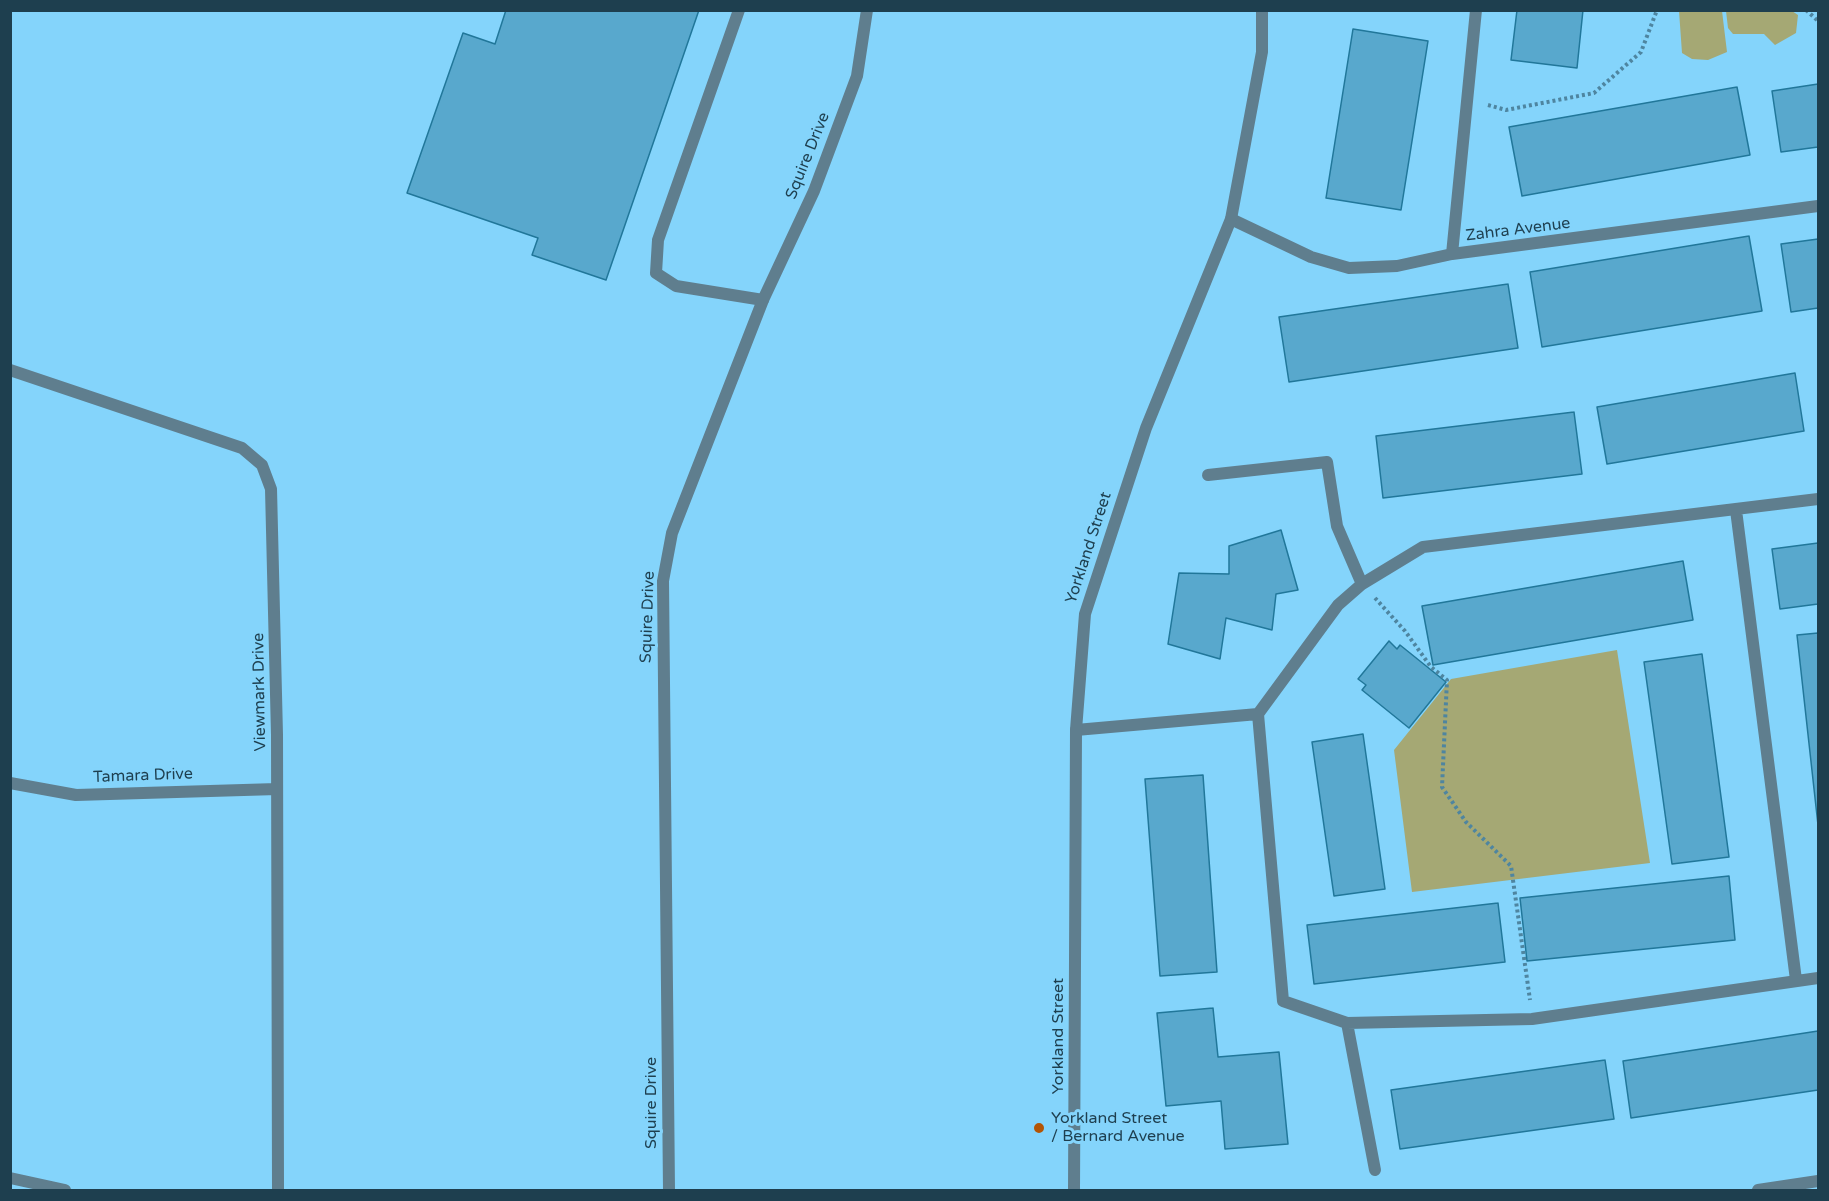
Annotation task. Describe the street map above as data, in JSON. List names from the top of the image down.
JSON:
{
  "streets": {
    "street": [
      "Squire Drive",
      "Zahra Avenue",
      "Yorkland Street",
      "Viewmark Drive",
      "Tamara Drive"
    ]
  },
  "crossings": [
    ["Zahra Avenue", "Yorkland Street"],
    ["Viewmark Drive", "Tamara Drive"]
  ],
  "places": ["Yorkland Street / Bernard Avenue"]
}
